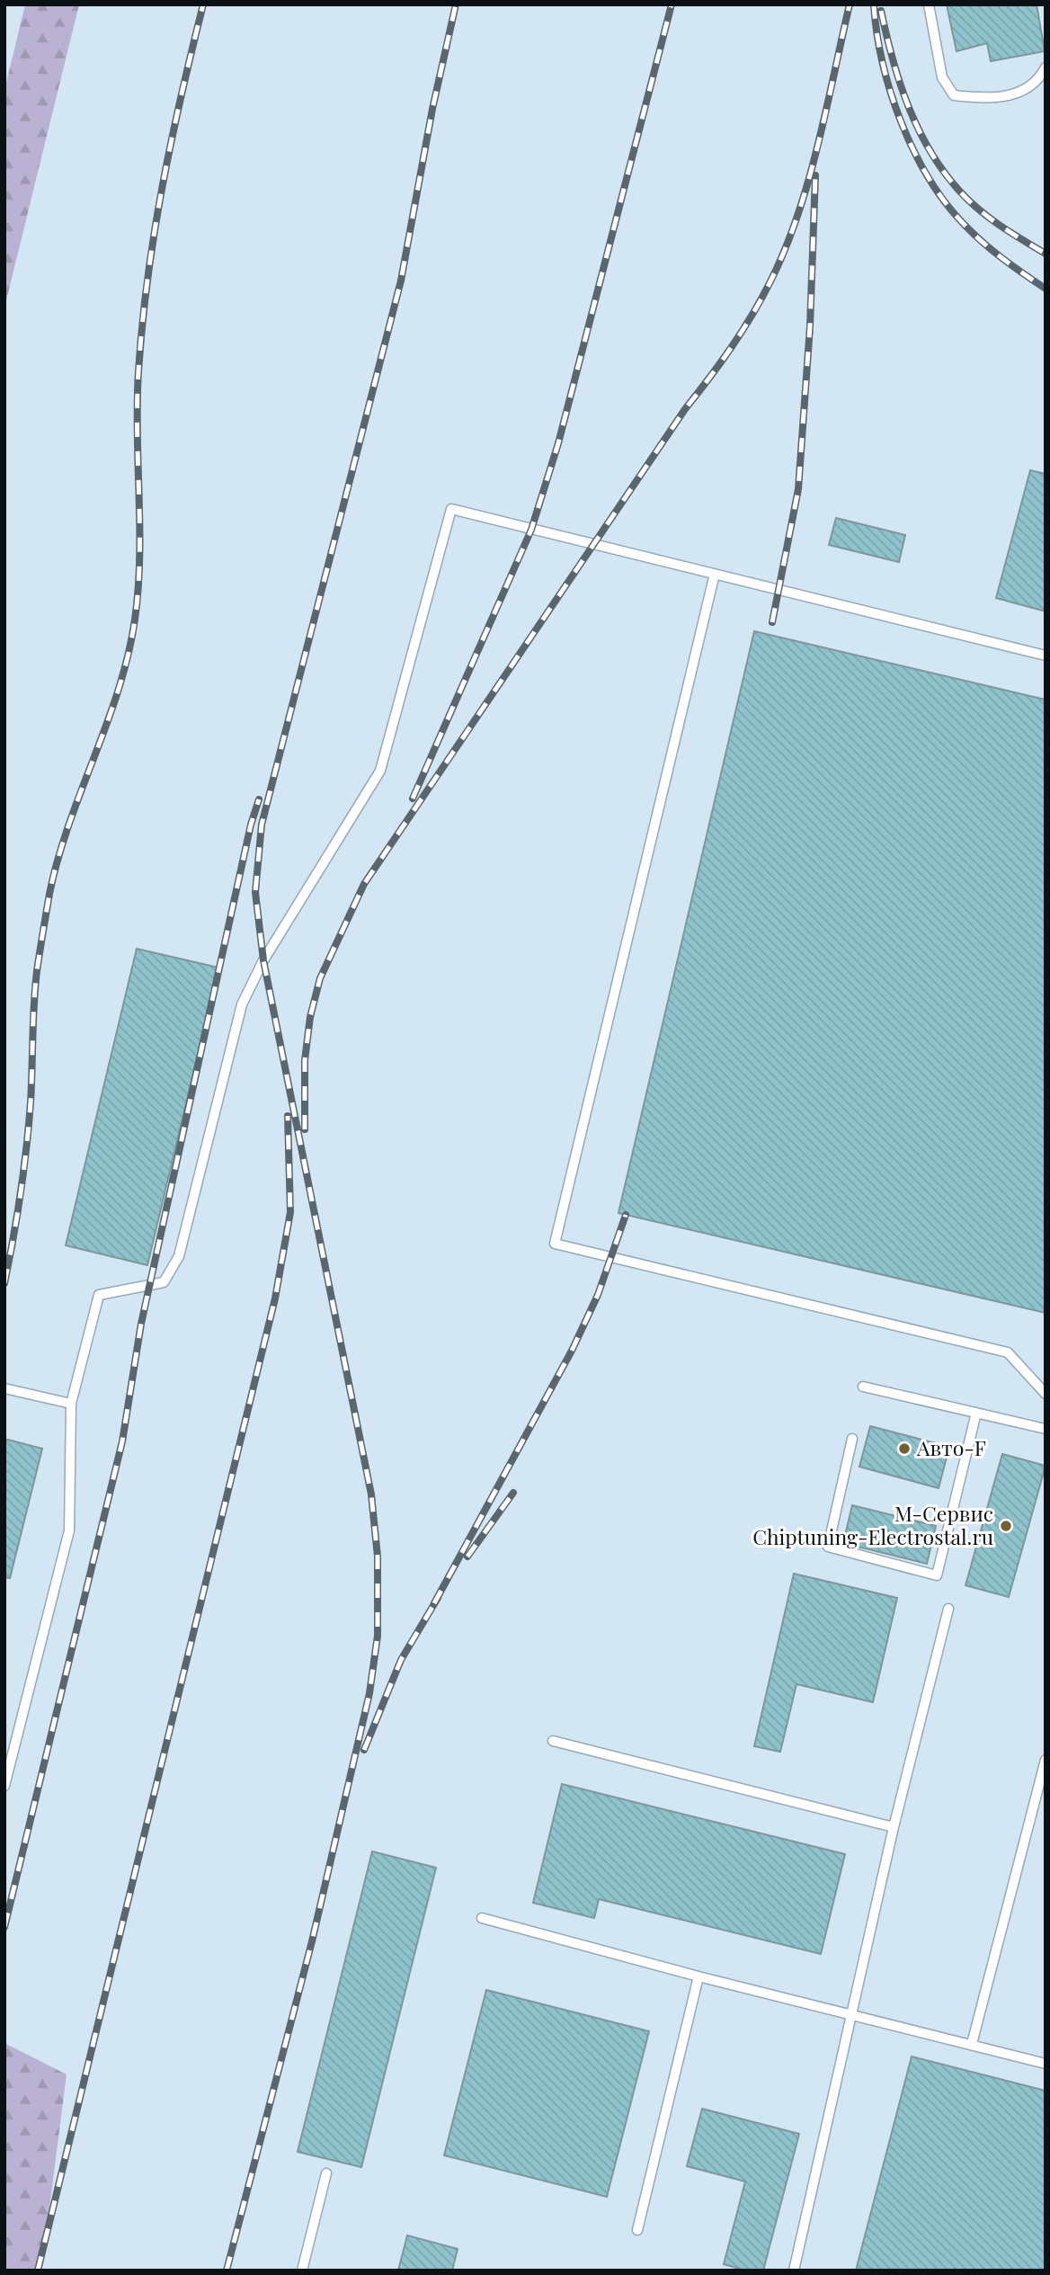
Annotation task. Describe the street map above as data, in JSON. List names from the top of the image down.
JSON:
{
  "places": ["Авто-F", "M-Сервис Chiptuning-Electrostal.ru"]
}
